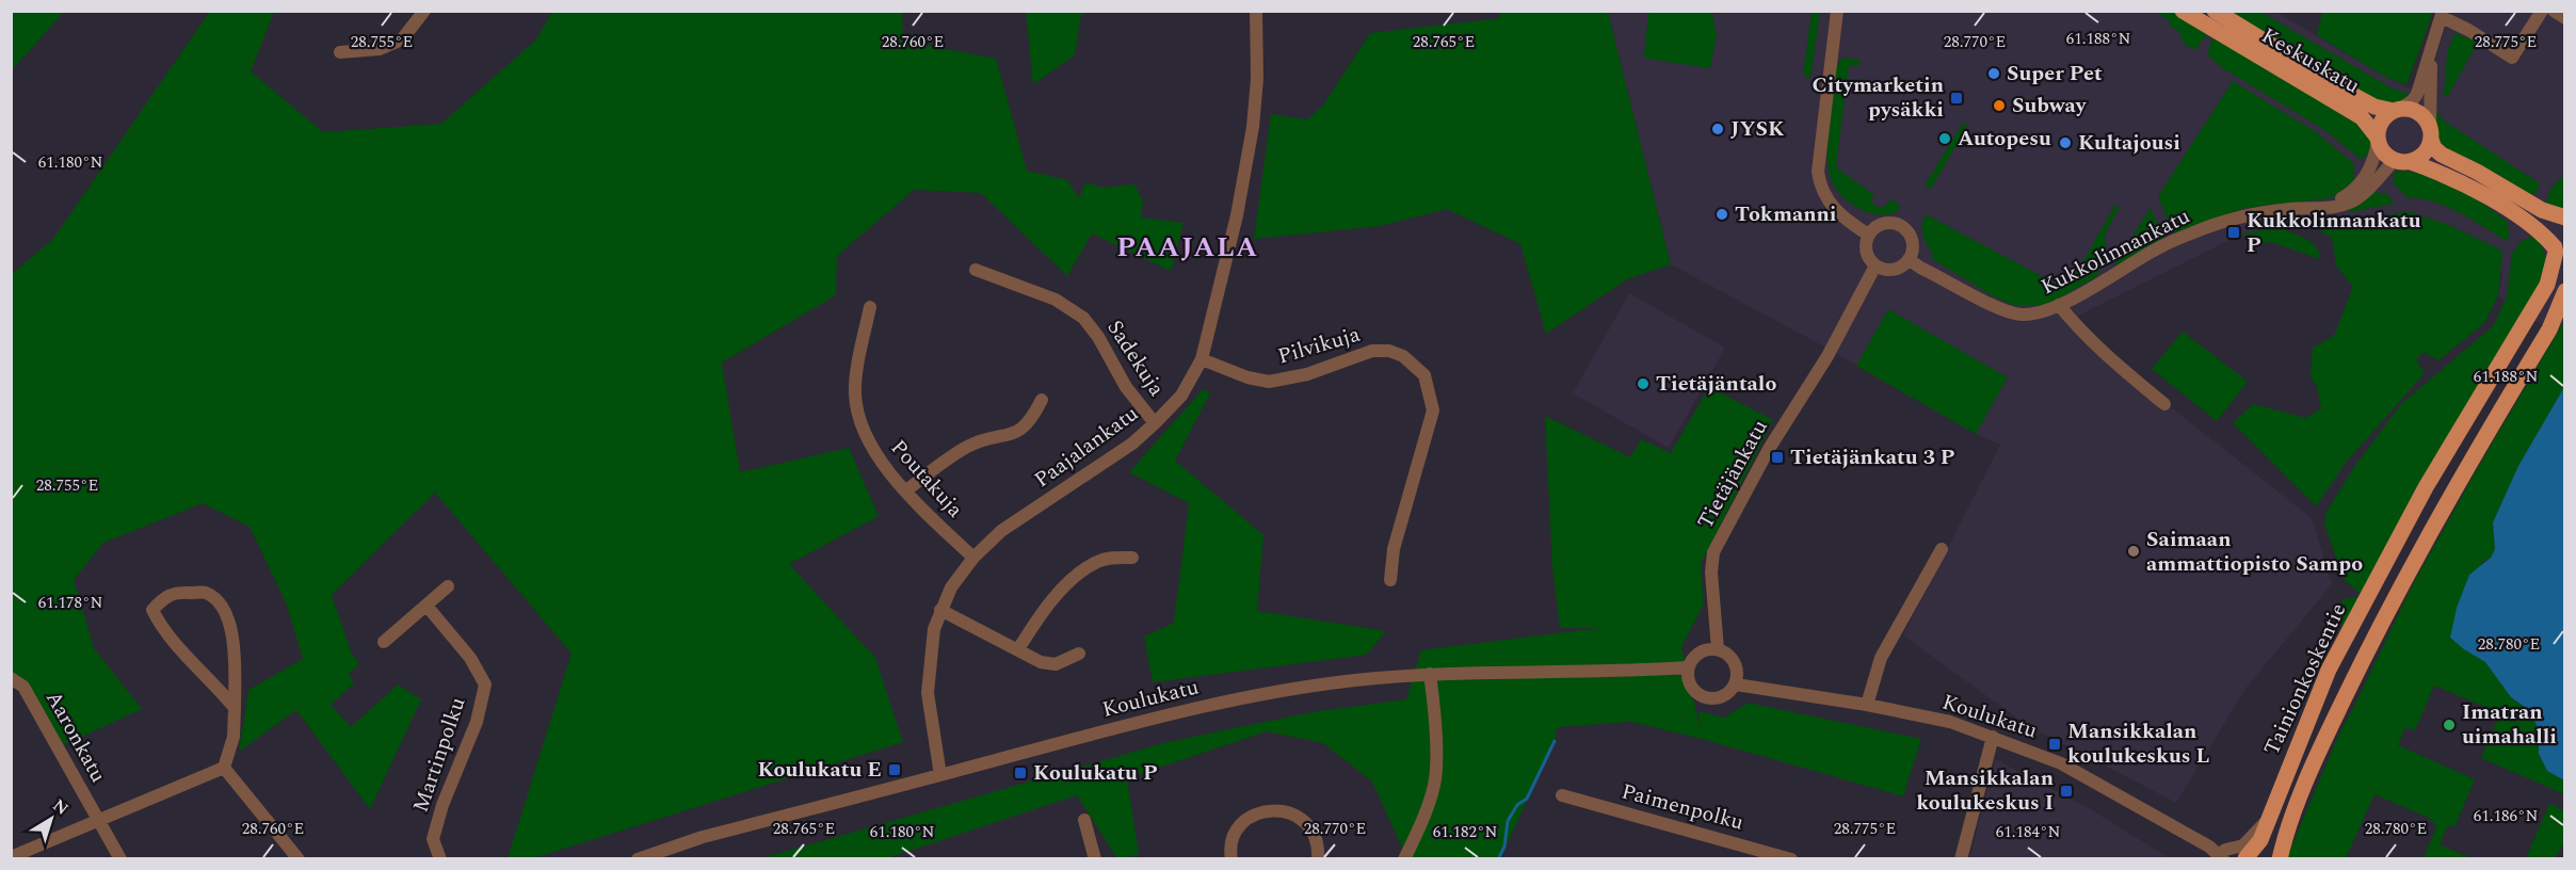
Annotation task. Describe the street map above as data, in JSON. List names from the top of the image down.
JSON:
{
  "streets": {
    "main road": ["Keskuskatu", "Tainionkoskentie"],
    "street": [
      "Kukkolinnankatu",
      "Pilvikuja",
      "Sadekuja",
      "Paajalankatu",
      "Tietäjänkatu",
      "Poutakuja",
      "Koulukatu",
      "Aaronkatu",
      "Martinpolku",
      "Paimenpolku"
    ]
  },
  "crossings": [
    ["Keskuskatu", "Kukkolinnankatu"],
    ["Kukkolinnankatu", "Tietäjänkatu"],
    ["Pilvikuja", "Paajalankatu"],
    ["Sadekuja", "Paajalankatu"],
    ["Paajalankatu", "Poutakuja"],
    ["Paajalankatu", "Koulukatu"],
    ["Tietäjänkatu", "Koulukatu"],
    ["Tainionkoskentie", "Koulukatu"]
  ],
  "districts": ["PAAJALA"],
  "places": {
    "other": [
      "Super Pet",
      "Subway",
      "JYSK",
      "Autopesu",
      "Kultajousi",
      "Tokmanni",
      "Tietäjäntalo",
      "Saimaan ammattiopisto Sampo",
      "Imatran uimahalli"
    ],
    "transit": [
      "Citymarketin pysäkki",
      "Kukkolinnankatu P",
      "Tietäjänkatu 3 P",
      "Mansikkalan koulukeskus L",
      "Koulukatu E",
      "Koulukatu P",
      "Mansikkalan koulukeskus I"
    ]
  },
  "north": "top right",
  "coordinates": [
    "61.188°N",
    "28.755°E",
    "28.770°E",
    "28.775°E",
    "28.760°E",
    "28.765°E",
    "61.180°N",
    "61.178°N",
    "28.780°E",
    "61.186°N",
    "61.182°N",
    "61.184°N"
  ]
}
